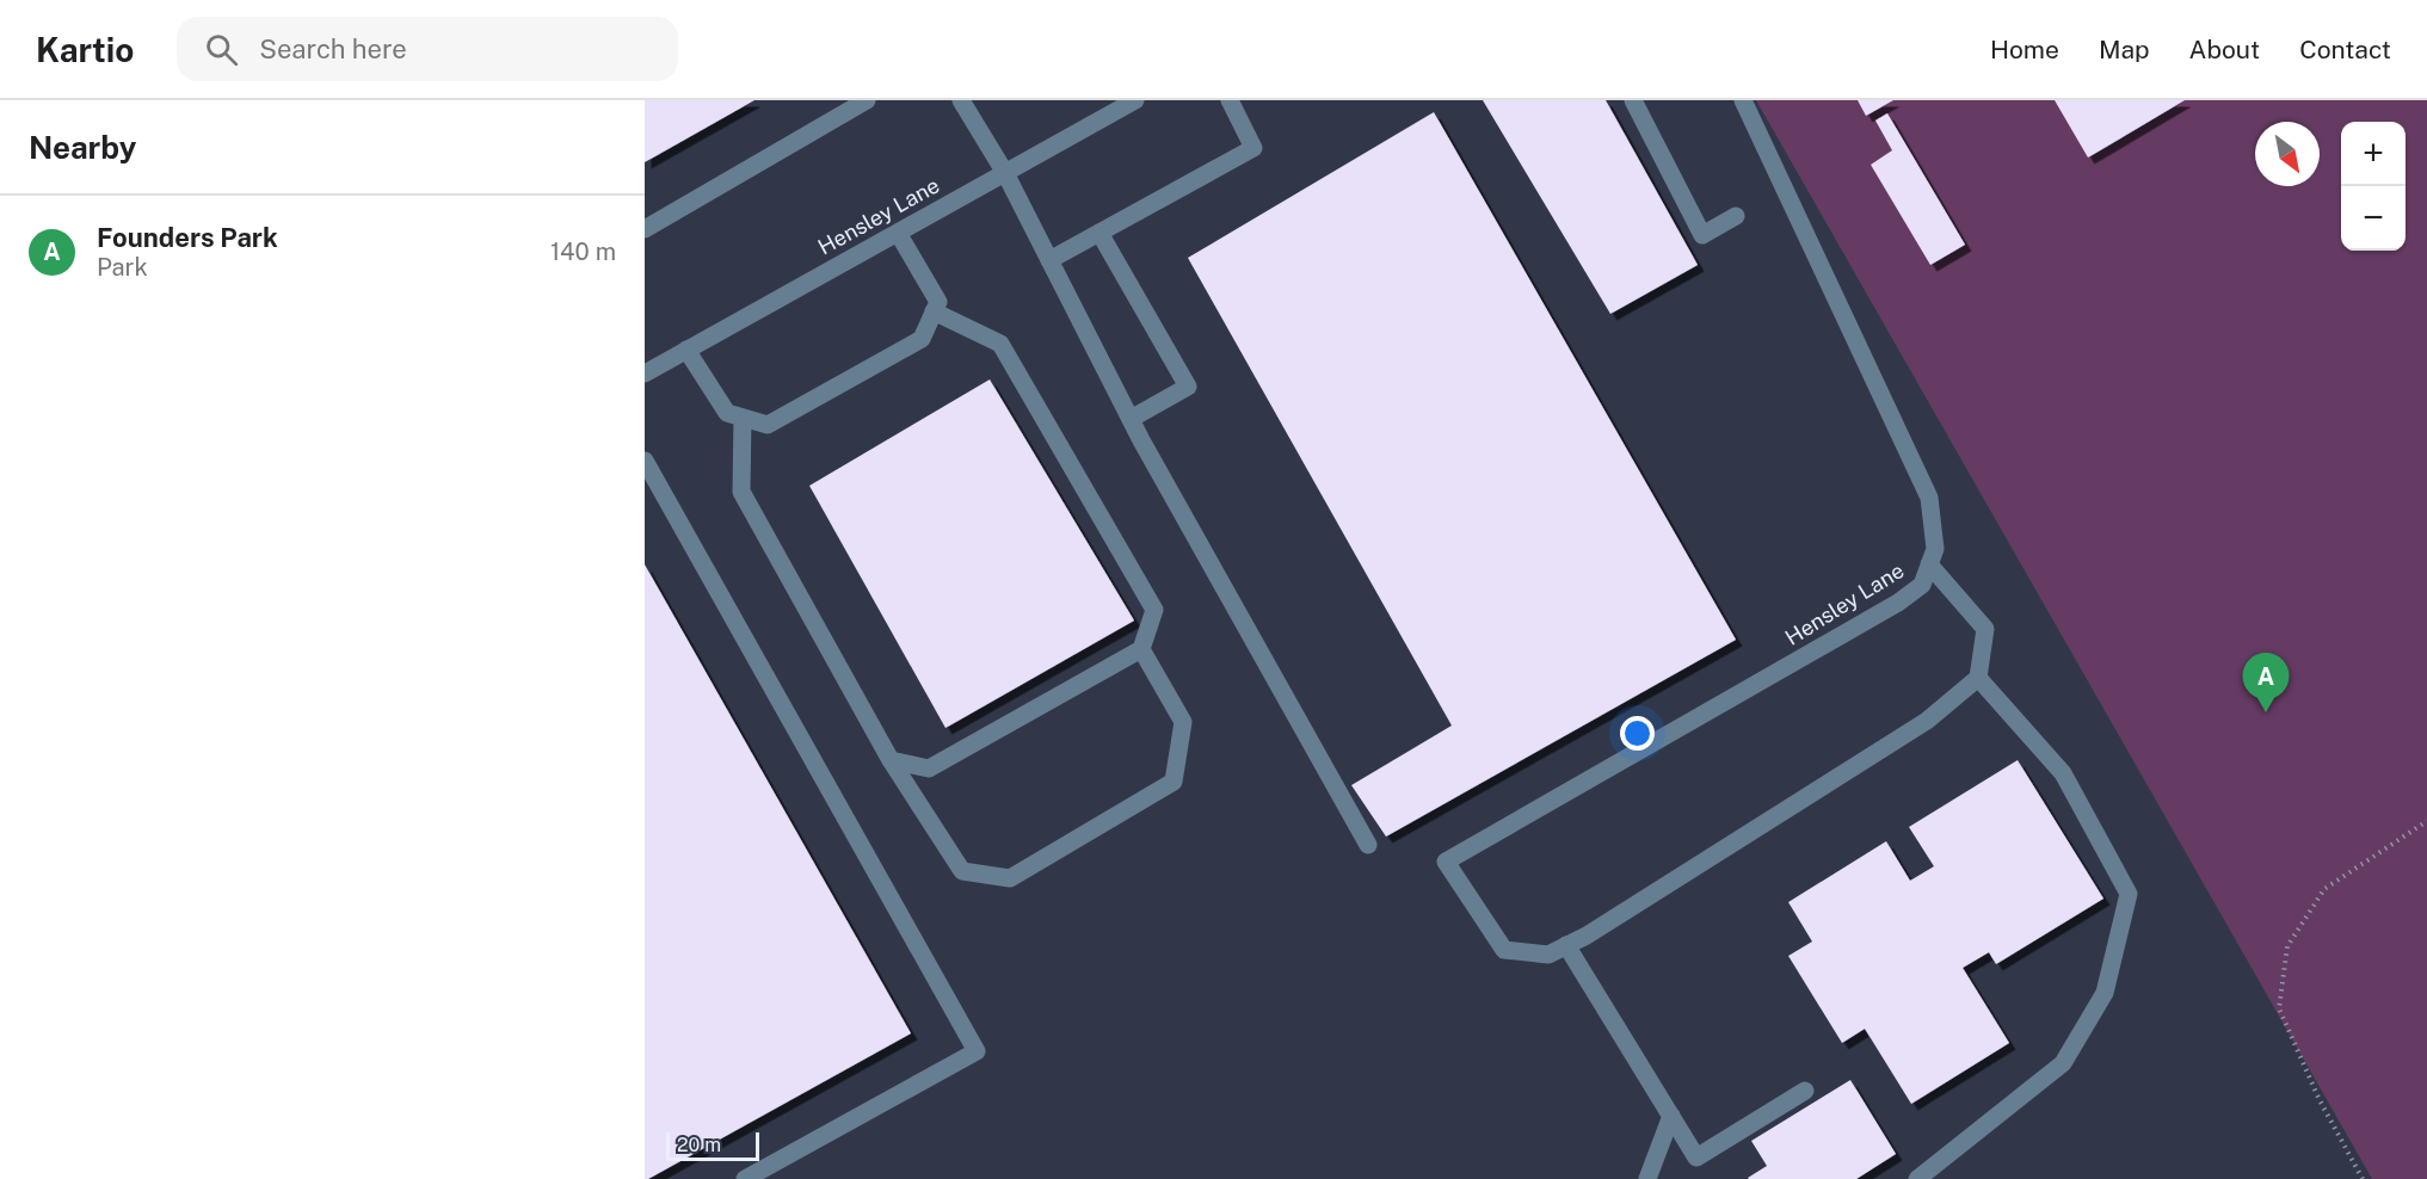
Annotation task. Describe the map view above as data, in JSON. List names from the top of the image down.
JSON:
{
  "streets": {
    "street": ["Hensley Lane"]
  },
  "scale_bar": "20 m",
  "north": "bottom right",
  "page": {
    "header": "Kartio",
    "search": "Search here",
    "nav": [
      "Home",
      "Map",
      "About",
      "Contact"
    ],
    "heading": "Nearby",
    "map_buttons": ["+", "−"],
    "list": [
      {
        "mark": "A",
        "name": "Founders Park",
        "note": "Park",
        "value": "140 m"
      }
    ],
    "pins": "A",
    "scale": "20 m"
  }
}
